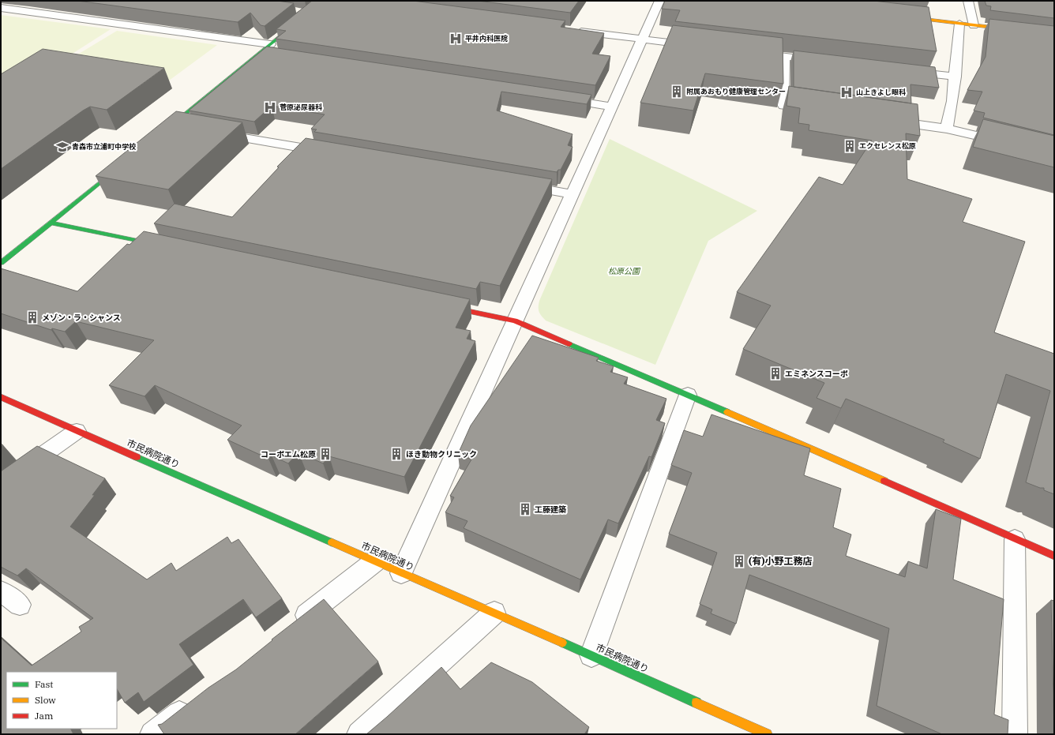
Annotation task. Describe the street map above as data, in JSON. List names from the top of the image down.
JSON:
{
  "streets": {
    "street": ["市民病院通り"]
  },
  "parks": ["松原公園"],
  "places": {
    "hospital": ["平井内科医院", "山上きよし眼科", "菅原泌尿器科"],
    "building": [
      "附属あおもり健康管理センター",
      "エクセレンス松原",
      "メゾン・ラ・シャンス",
      "エミネンスコーポ",
      "コーポエム松原",
      "ほき動物クリニック",
      "工藤建築",
      "(有)小野工務店"
    ],
    "school or university": ["青森市立浦町中学校"]
  },
  "legend": ["Fast", "Slow", "Jam"]
}
